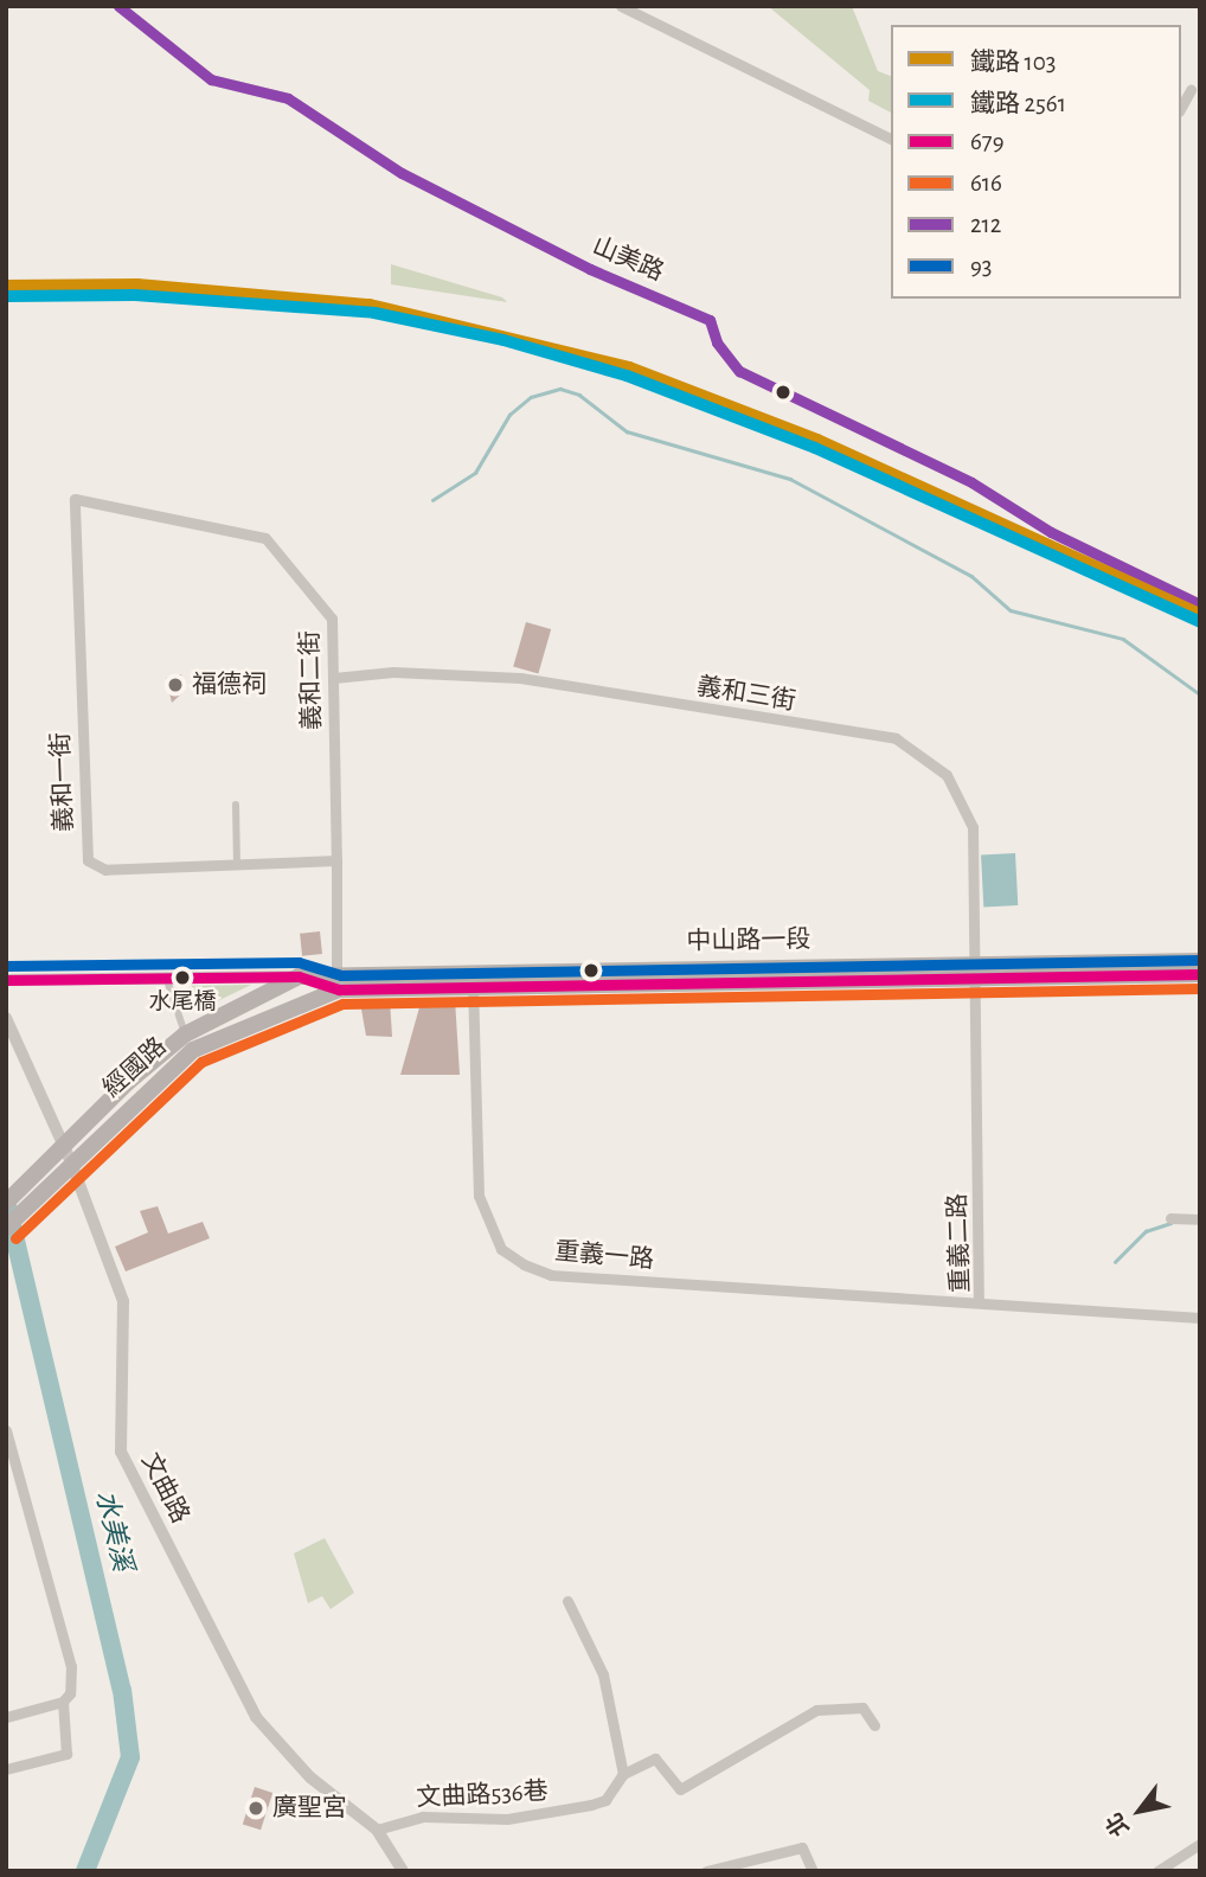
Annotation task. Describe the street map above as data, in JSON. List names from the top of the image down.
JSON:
{
  "streets": {
    "main road": ["中山路一段", "經國路"],
    "street": [
      "山美路",
      "義和二街",
      "義和三街",
      "義和一街",
      "重義二路",
      "重義一路",
      "文曲路",
      "文曲路536巷"
    ]
  },
  "crossings": [
    ["義和二街", "義和三街"],
    ["義和二街", "義和一街"],
    ["義和二街", "中山路一段"],
    ["義和二街", "經國路"],
    ["義和三街", "中山路一段"],
    ["義和三街", "重義二路"],
    ["中山路一段", "經國路"],
    ["中山路一段", "重義二路"],
    ["中山路一段", "重義一路"],
    ["經國路", "文曲路"],
    ["重義二路", "重義一路"],
    ["文曲路", "文曲路536巷"]
  ],
  "water": ["水美溪"],
  "places": ["福德祠", "水尾橋", "廣聖宮"],
  "lines": [
    "transit line 212",
    "rail line 103",
    "rail line 2561",
    "transit line 93",
    "transit line 679",
    "transit line 616"
  ],
  "legend": [
    "鐵路 103",
    "鐵路 2561",
    "679",
    "616",
    "212",
    "93"
  ],
  "north": "bottom left"
}
